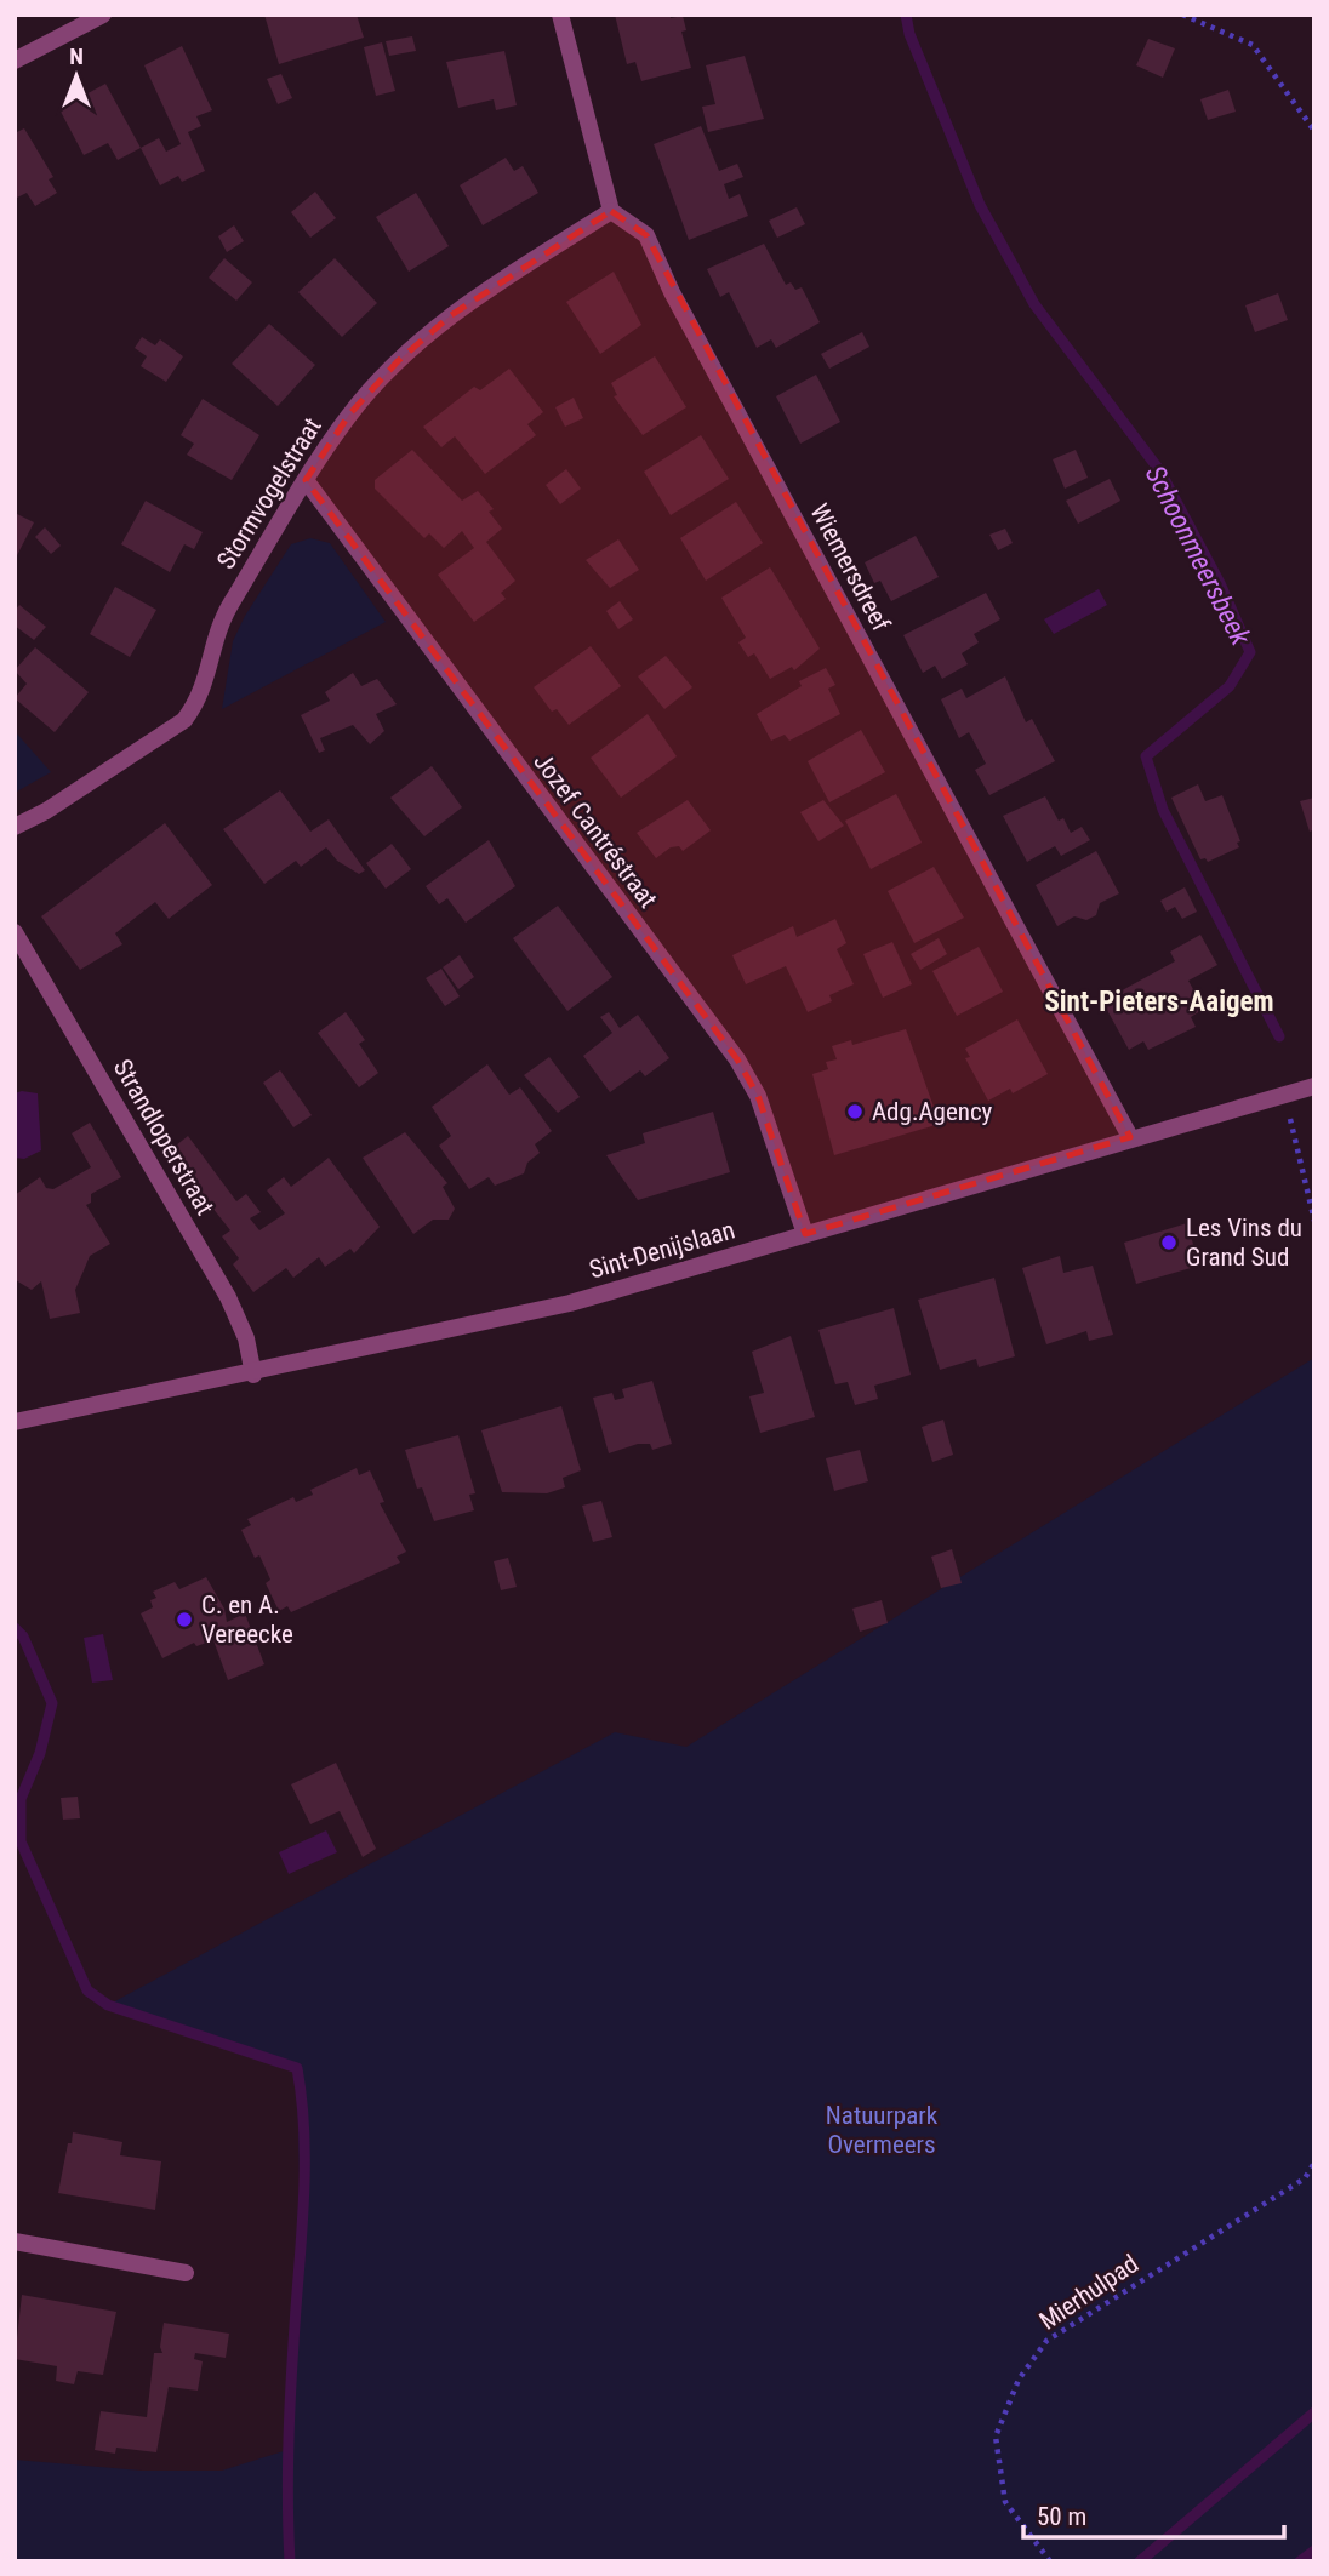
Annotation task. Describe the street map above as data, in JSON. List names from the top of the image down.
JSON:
{
  "streets": {
    "street": [
      "Stormvogelstraat",
      "Wiemersdreef",
      "Jozef Cantréstraat",
      "Strandloperstraat",
      "Sint-Denijslaan"
    ],
    "path": ["Mierhulpad"]
  },
  "crossings": [
    ["Stormvogelstraat", "Wiemersdreef"],
    ["Stormvogelstraat", "Jozef Cantréstraat"],
    ["Wiemersdreef", "Sint-Denijslaan"],
    ["Jozef Cantréstraat", "Sint-Denijslaan"],
    ["Strandloperstraat", "Sint-Denijslaan"]
  ],
  "districts": ["Sint-Pieters-Aaigem"],
  "water": ["Schoonmeersbeek"],
  "parks": ["Natuurpark Overmeers"],
  "places": ["Adg.Agency", "Les Vins du Grand Sud", "C. en A. Vereecke"],
  "scale_bar": "50 m",
  "north": "top"
}
